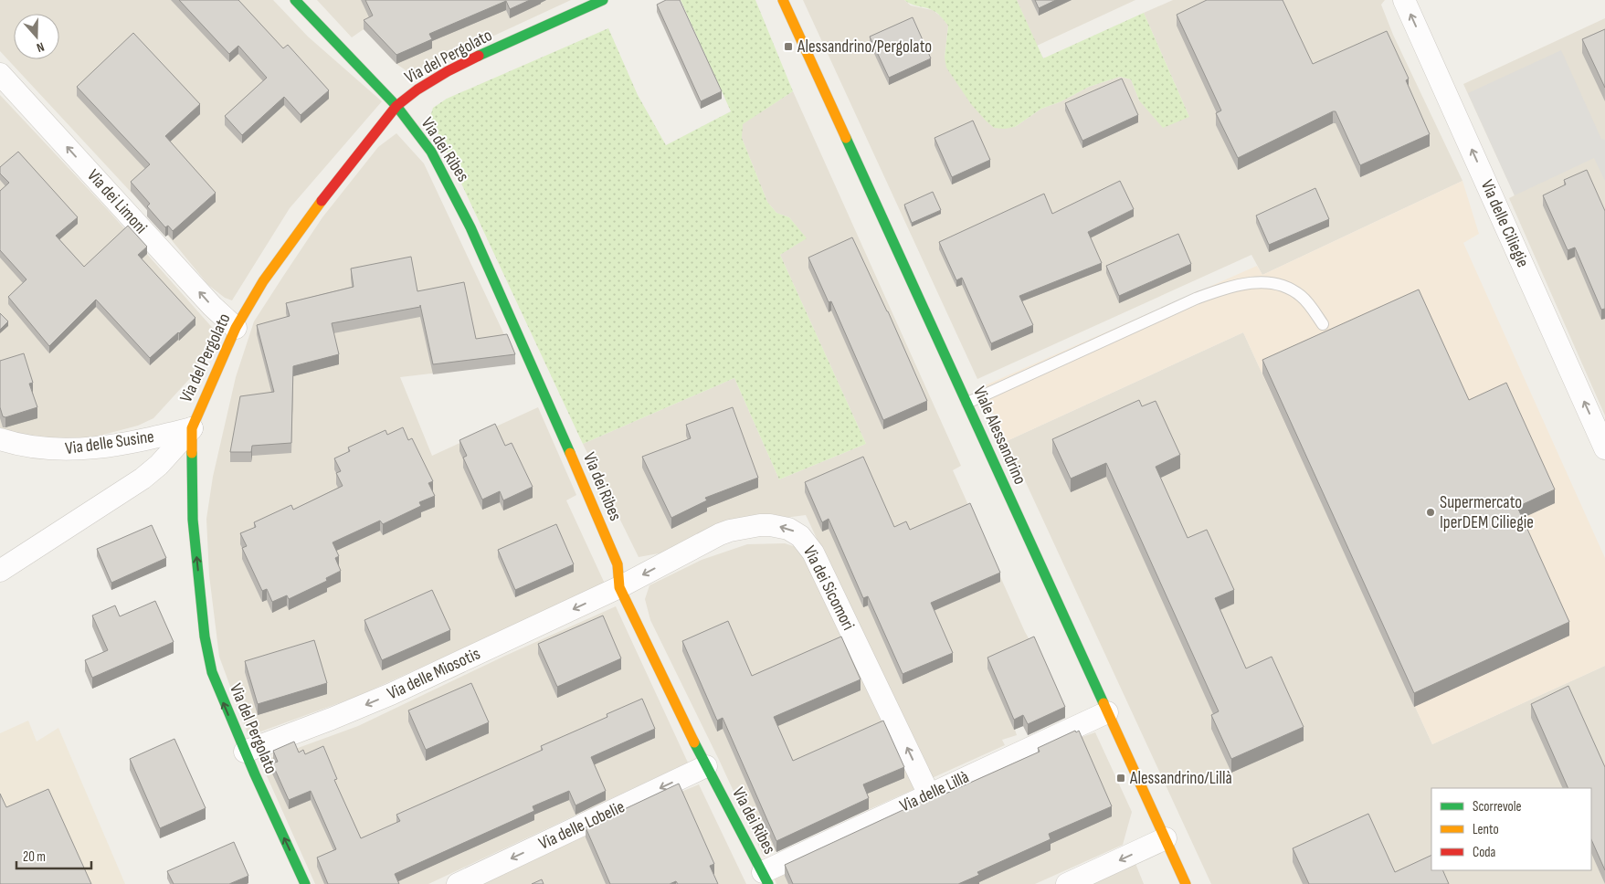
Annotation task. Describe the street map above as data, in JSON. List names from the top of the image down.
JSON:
{
  "streets": {
    "street": [
      "Via del Pergolato",
      "Via dei Ribes",
      "Via dei Limoni",
      "Via delle Ciliegie",
      "Viale Alessandrino",
      "Via delle Susine",
      "Via dei Sicomori",
      "Via delle Miosotis",
      "Via delle Lillà",
      "Via delle Lobelie"
    ]
  },
  "crossings": [
    ["Via del Pergolato", "Via dei Ribes"],
    ["Via del Pergolato", "Via dei Limoni"],
    ["Via del Pergolato", "Via delle Susine"],
    ["Via del Pergolato", "Via delle Miosotis"],
    ["Via dei Ribes", "Via dei Sicomori"],
    ["Via dei Ribes", "Via delle Miosotis"],
    ["Via dei Ribes", "Via delle Lillà"],
    ["Via dei Ribes", "Via delle Lobelie"],
    ["Viale Alessandrino", "Via delle Lillà"],
    ["Via dei Sicomori", "Via delle Miosotis"],
    ["Via dei Sicomori", "Via delle Lillà"]
  ],
  "one_way": [
    "Via del Pergolato",
    "Via dei Limoni",
    "Via delle Ciliegie",
    "Via delle Miosotis",
    "Via delle Lobelie"
  ],
  "places": {
    "transit": ["Alessandrino/Pergolato", "Alessandrino/Lillà"],
    "other": ["Supermercato IperDEM Ciliegie"]
  },
  "legend": ["Scorrevole", "Lento", "Coda"],
  "scale_bar": "20 m",
  "north": "bottom"
}
